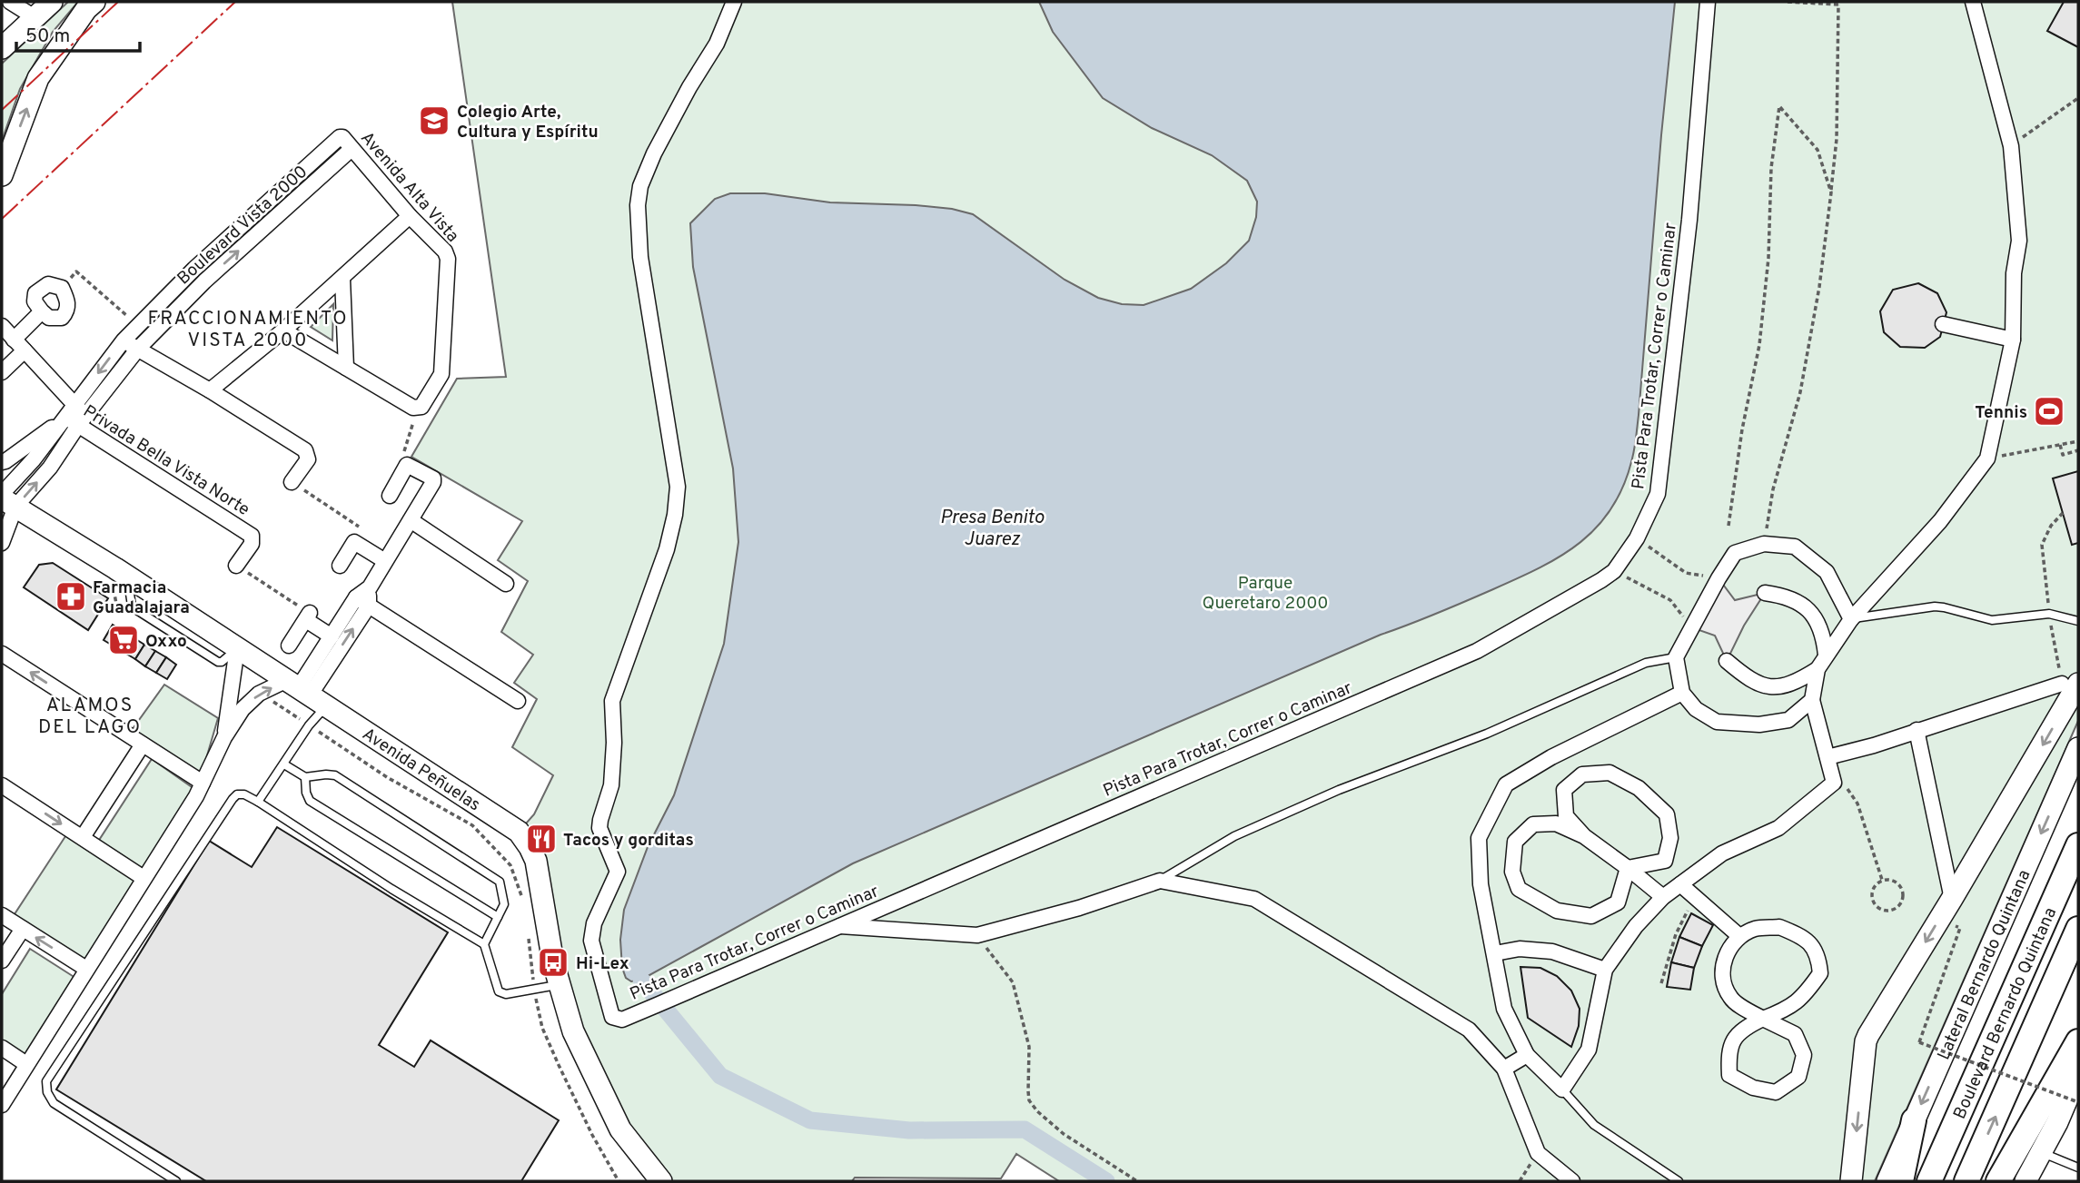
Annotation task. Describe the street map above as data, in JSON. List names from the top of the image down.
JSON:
{
  "streets": {
    "main road": ["Boulevard Bernardo Quintana"],
    "street": [
      "Avenida Alta Vista",
      "Boulevard Vista 2000",
      "Pista Para Trotar, Correr o Caminar",
      "Privada Bella Vista Norte",
      "Avenida Peñuelas",
      "Lateral Bernardo Quintana"
    ]
  },
  "crossings": [
    ["Avenida Alta Vista", "Boulevard Vista 2000"],
    ["Boulevard Vista 2000", "Privada Bella Vista Norte"],
    ["Boulevard Vista 2000", "Avenida Peñuelas"]
  ],
  "districts": ["FRACCIONAMIENTO VISTA 2000", "ALAMOS DEL LAGO"],
  "water": ["Presa Benito Juarez"],
  "parks": ["Parque Queretaro 2000"],
  "places": {
    "school or university": ["Colegio Arte, Cultura y Espíritu"],
    "sports": ["Tennis"],
    "pharmacy": ["Farmacia Guadalajara"],
    "supermarket": ["Oxxo"],
    "restaurant": ["Tacos y gorditas"],
    "bus stop": ["Hi-Lex"]
  },
  "scale_bar": "50 m"
}
